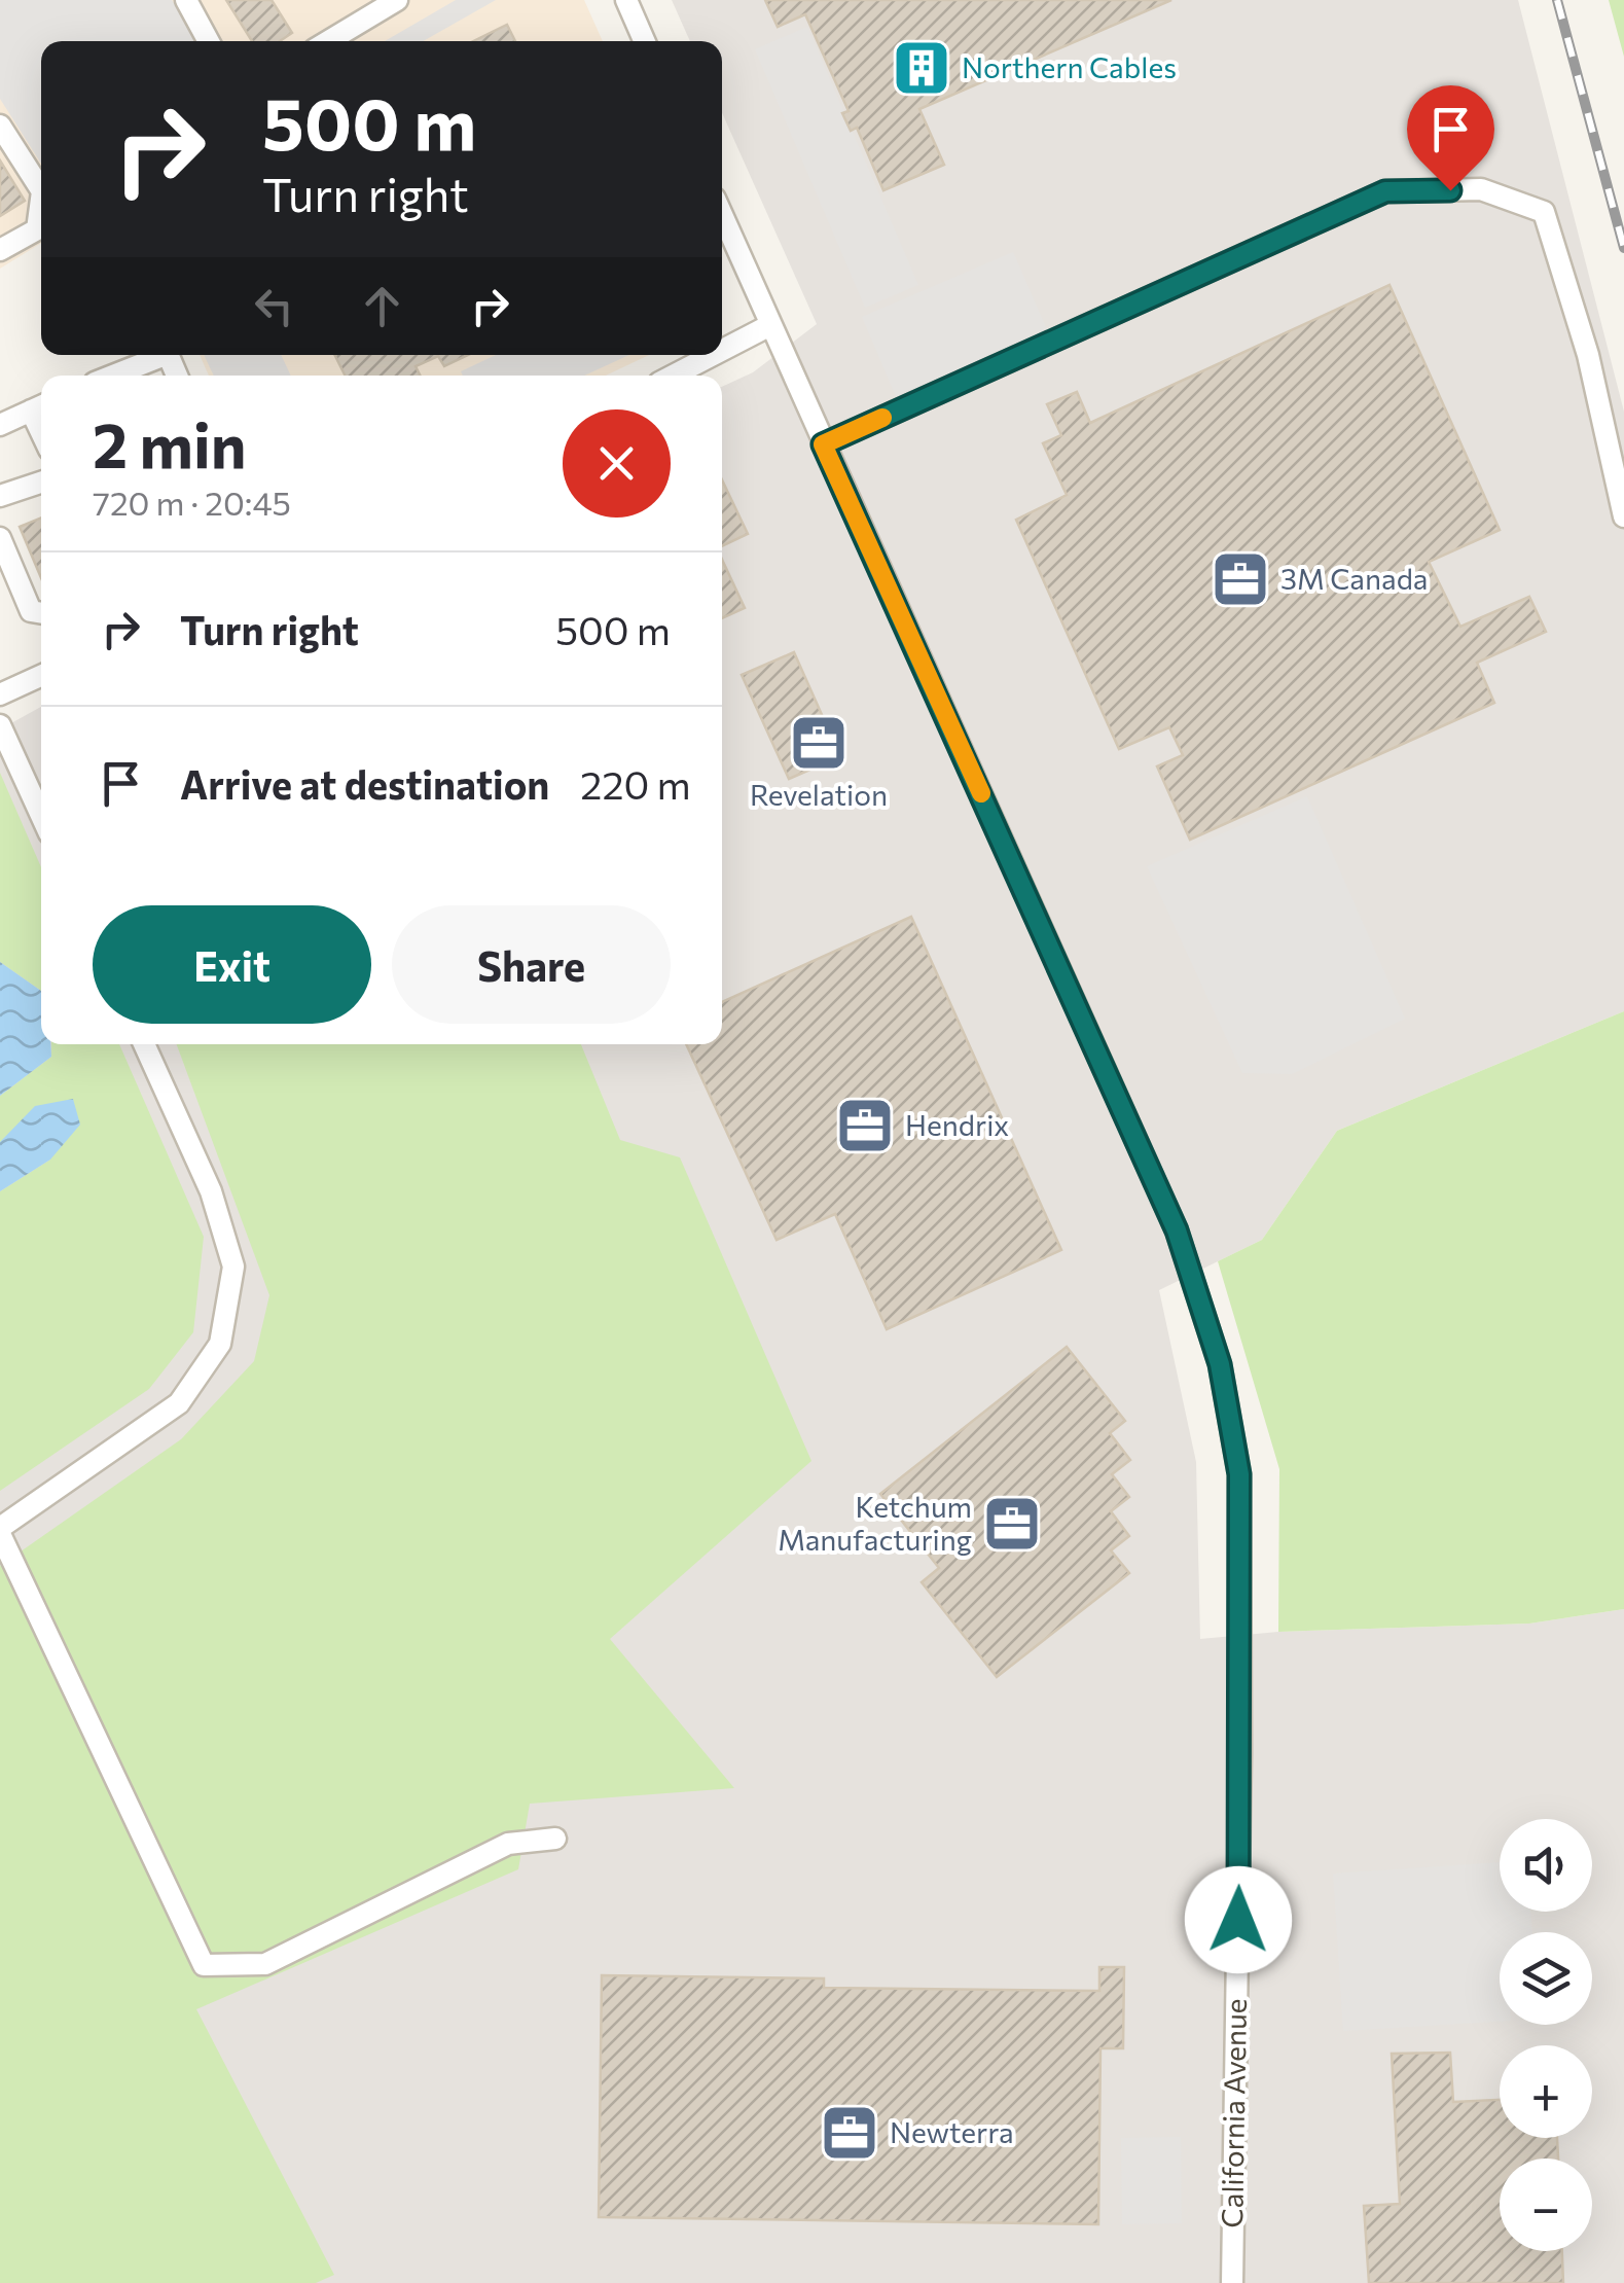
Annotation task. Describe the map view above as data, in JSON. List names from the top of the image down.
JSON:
{
  "streets": {
    "street": ["California Avenue"]
  },
  "places": {
    "building": ["Northern Cables"],
    "office": [
      "3M Canada",
      "Revelation",
      "Hendrix",
      "Ketchum Manufacturing",
      "Newterra"
    ]
  },
  "page": {
    "turn": ["500 m", "Turn right"],
    "heading": ["2 min", "720 m · 20:45"],
    "list": [
      {
        "name": "Turn right",
        "value": "500 m"
      },
      {
        "name": "Arrive at destination",
        "value": "220 m"
      }
    ],
    "buttons": ["Exit", "Share"],
    "map_buttons": ["+", "−"]
  }
}
